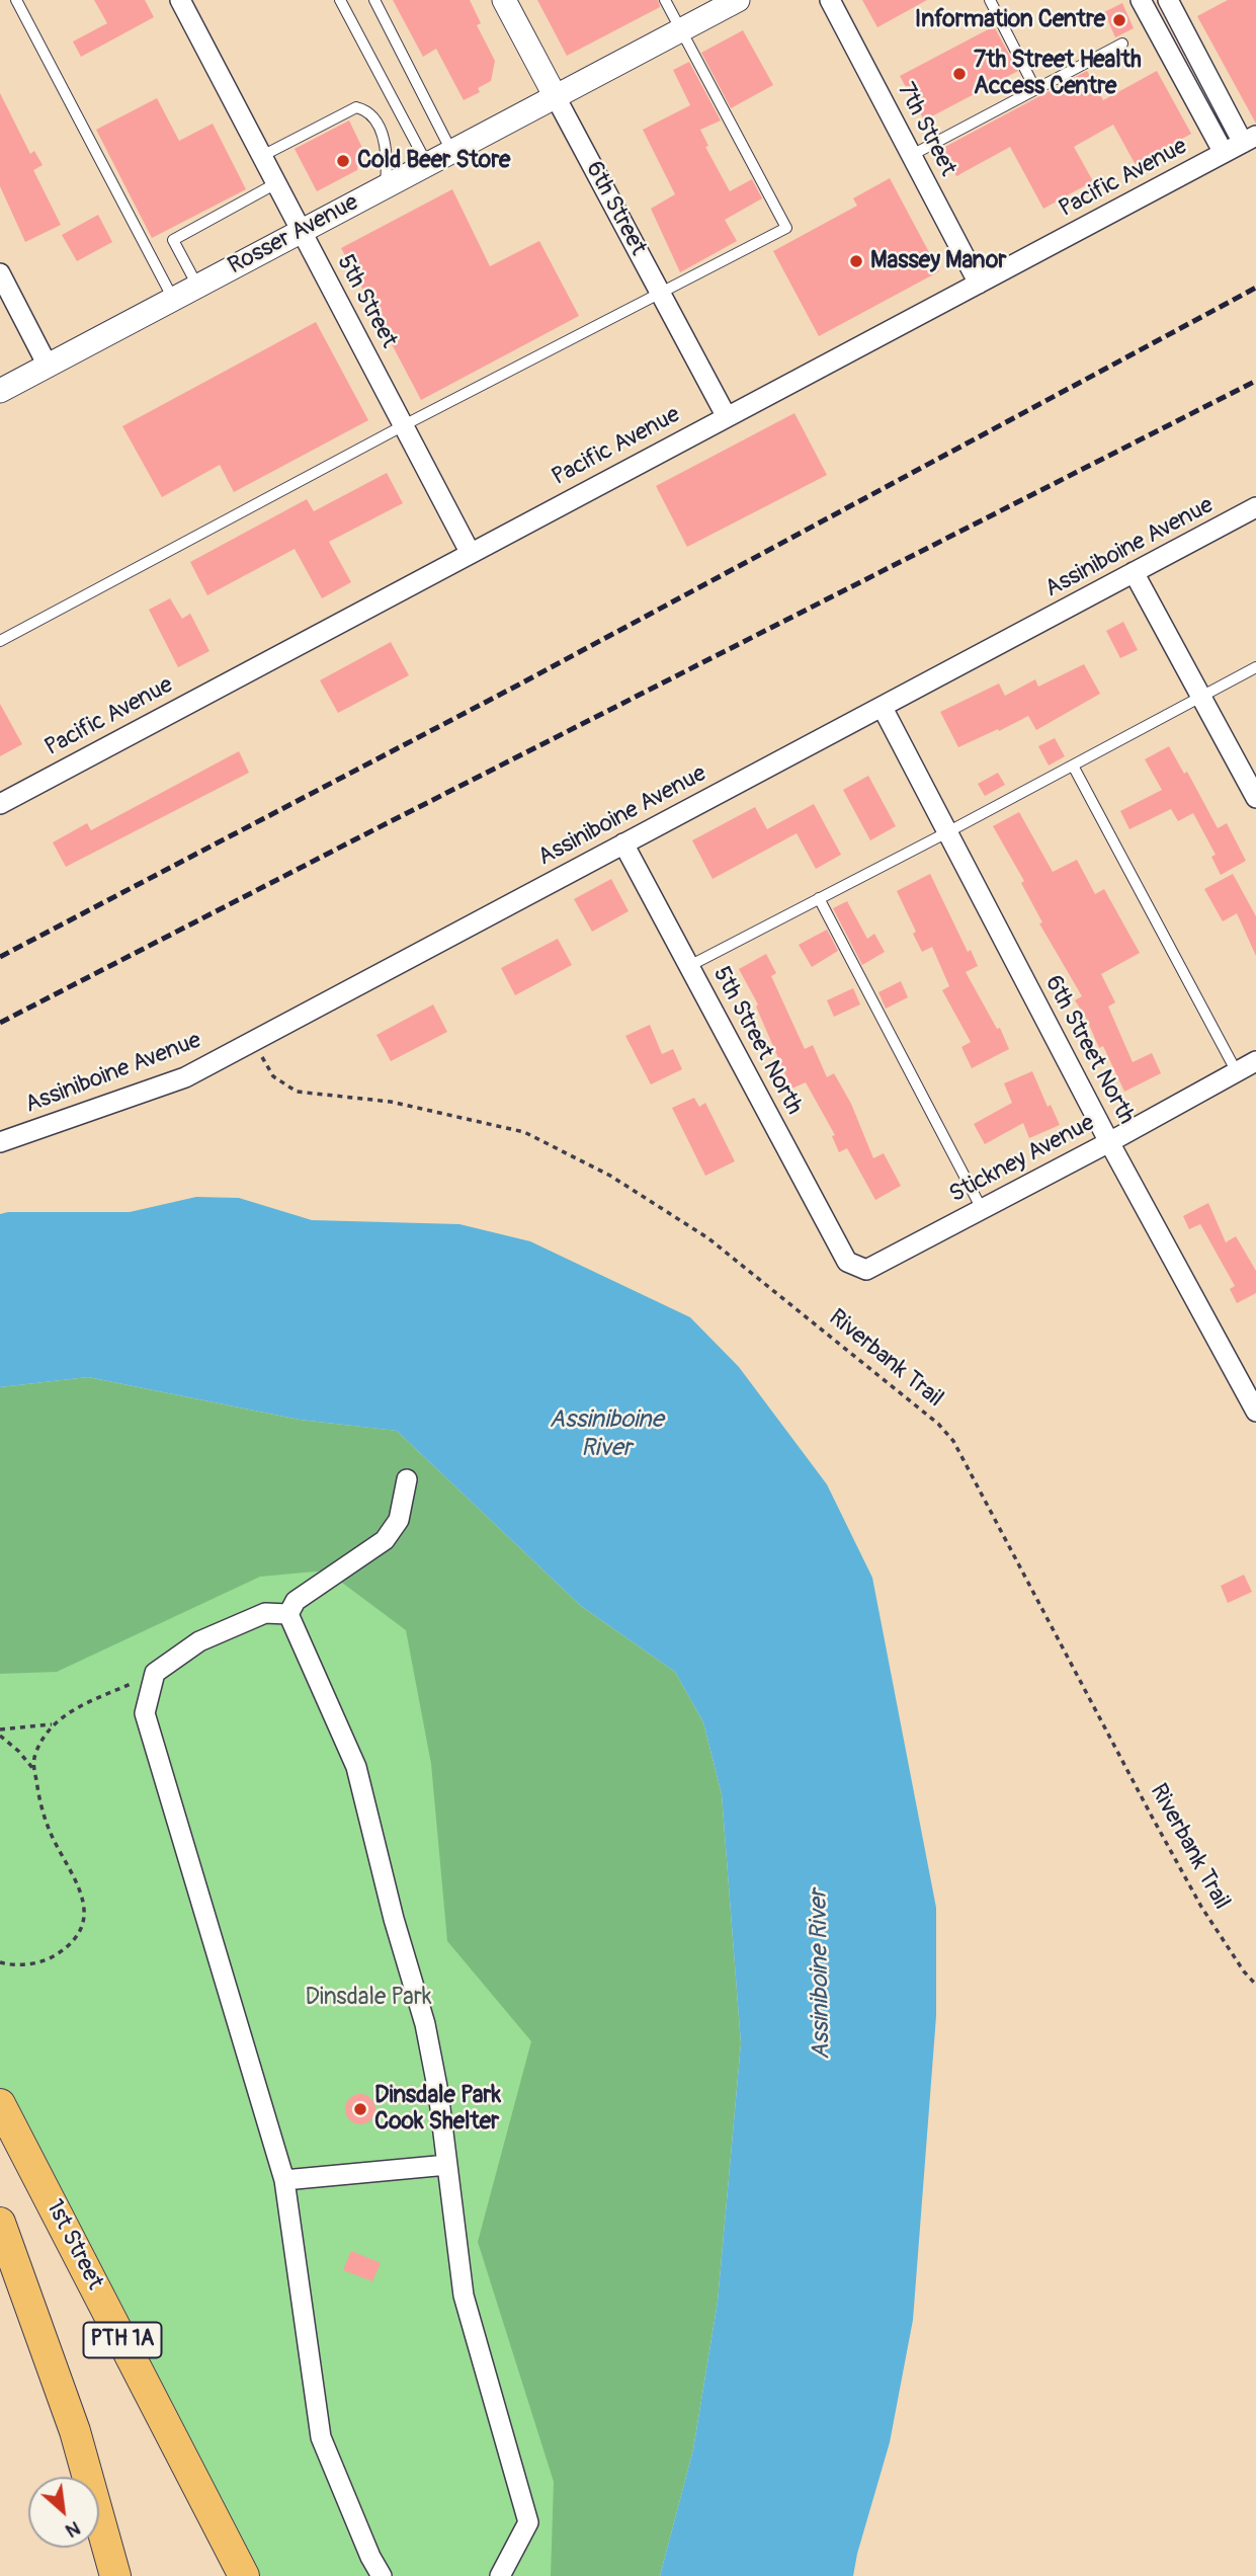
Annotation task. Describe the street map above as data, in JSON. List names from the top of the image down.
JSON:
{
  "streets": {
    "main road": ["1st Street", "PTH 1A"],
    "street": [
      "7th Street",
      "Pacific Avenue",
      "6th Street",
      "Rosser Avenue",
      "5th Street",
      "Assiniboine Avenue",
      "5th Street North",
      "6th Street North",
      "Stickney Avenue"
    ],
    "path": ["Riverbank Trail"]
  },
  "crossings": [
    ["7th Street", "Pacific Avenue"],
    ["Pacific Avenue", "6th Street"],
    ["Pacific Avenue", "5th Street"],
    ["6th Street", "Rosser Avenue"],
    ["Rosser Avenue", "5th Street"],
    ["Assiniboine Avenue", "5th Street North"],
    ["Assiniboine Avenue", "6th Street North"],
    ["Assiniboine Avenue", "Riverbank Trail"],
    ["5th Street North", "Stickney Avenue"],
    ["6th Street North", "Stickney Avenue"]
  ],
  "water": ["Assiniboine River"],
  "parks": ["Dinsdale Park"],
  "places": [
    "Information Centre",
    "7th Street Health Access Centre",
    "Cold Beer Store",
    "Massey Manor",
    "Dinsdale Park Cook Shelter"
  ],
  "north": "bottom right"
}
